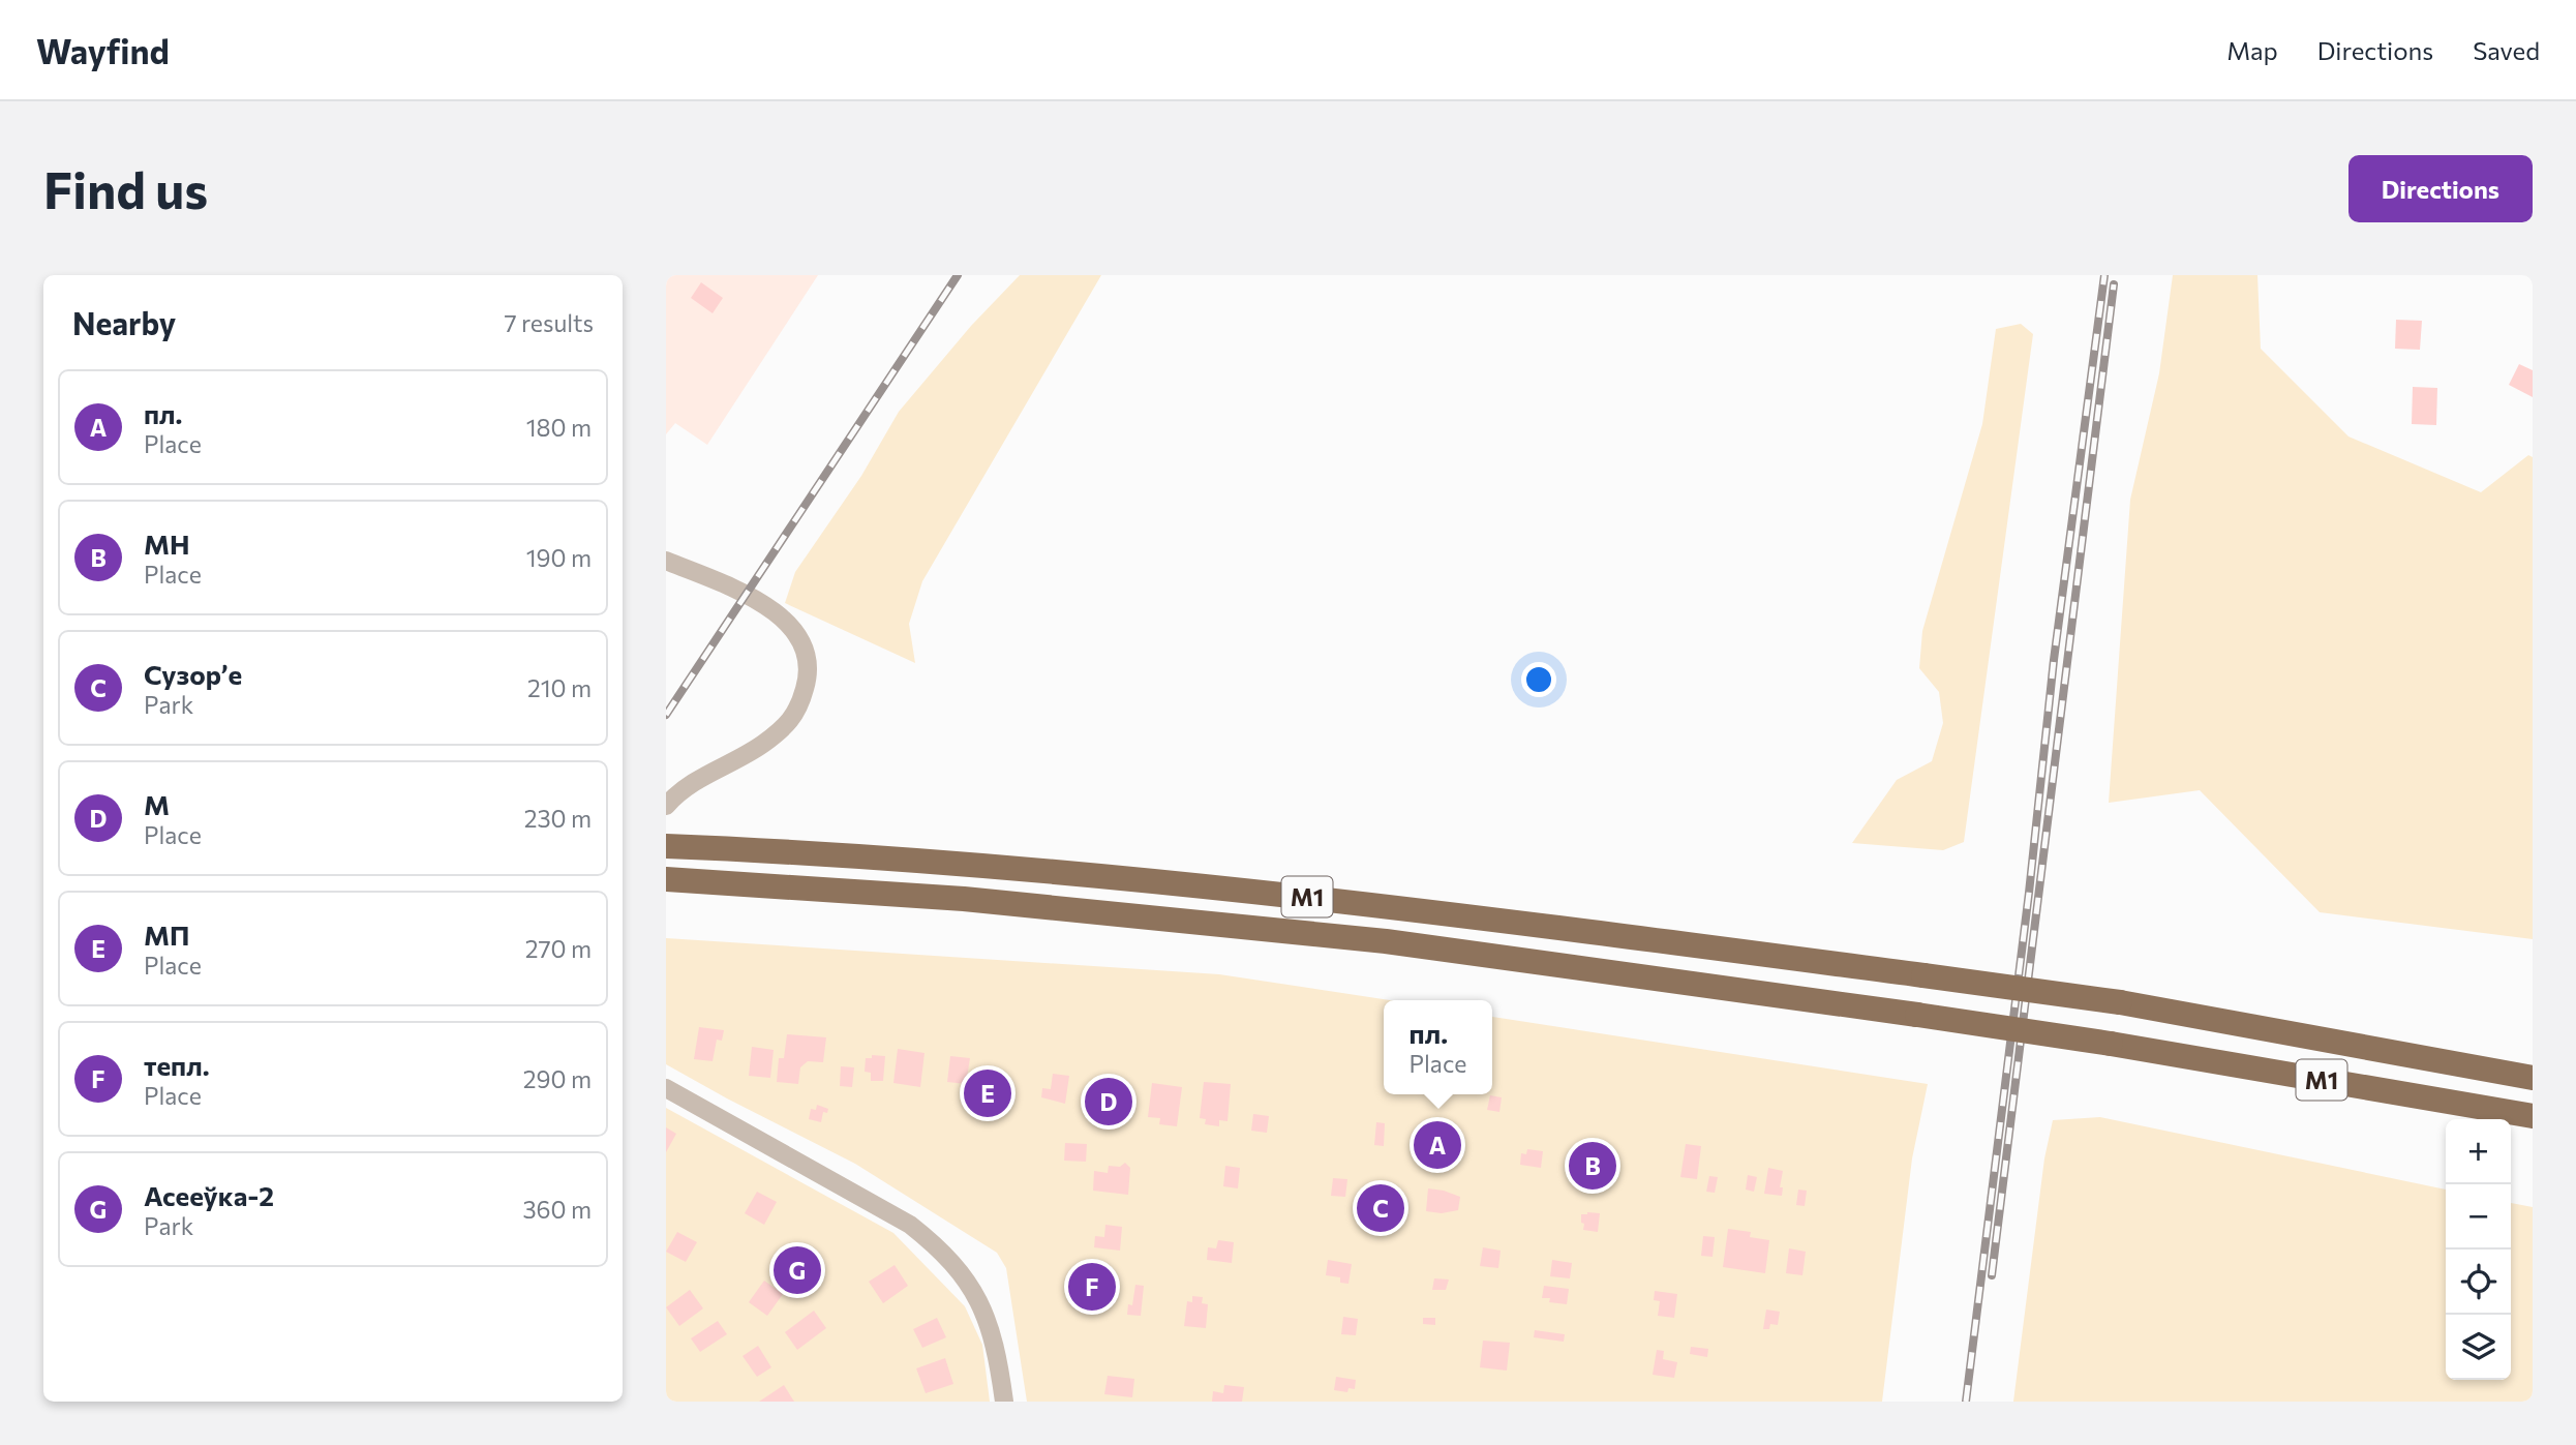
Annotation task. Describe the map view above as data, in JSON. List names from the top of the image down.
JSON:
{
  "streets": {
    "highway": ["М1"]
  },
  "page": {
    "header": "Wayfind",
    "nav": ["Map", "Directions", "Saved"],
    "buttons": "Directions",
    "title": "Find us",
    "heading": ["Nearby", "7 results"],
    "list": [
      {
        "mark": "A",
        "name": "пл.",
        "note": "Place",
        "value": "180 m"
      },
      {
        "mark": "B",
        "name": "МН",
        "note": "Place",
        "value": "190 m"
      },
      {
        "mark": "C",
        "name": "Сузорʼе",
        "note": "Park",
        "value": "210 m"
      },
      {
        "mark": "D",
        "name": "М",
        "note": "Place",
        "value": "230 m"
      },
      {
        "mark": "E",
        "name": "МП",
        "note": "Place",
        "value": "270 m"
      },
      {
        "mark": "F",
        "name": "тепл.",
        "note": "Place",
        "value": "290 m"
      },
      {
        "mark": "G",
        "name": "Асееўка-2",
        "note": "Park",
        "value": "360 m"
      }
    ],
    "popup": ["пл.", "Place"],
    "pins": [
      "E",
      "D",
      "A",
      "B",
      "C",
      "G",
      "F"
    ],
    "map_buttons": ["+", "−"]
  }
}
